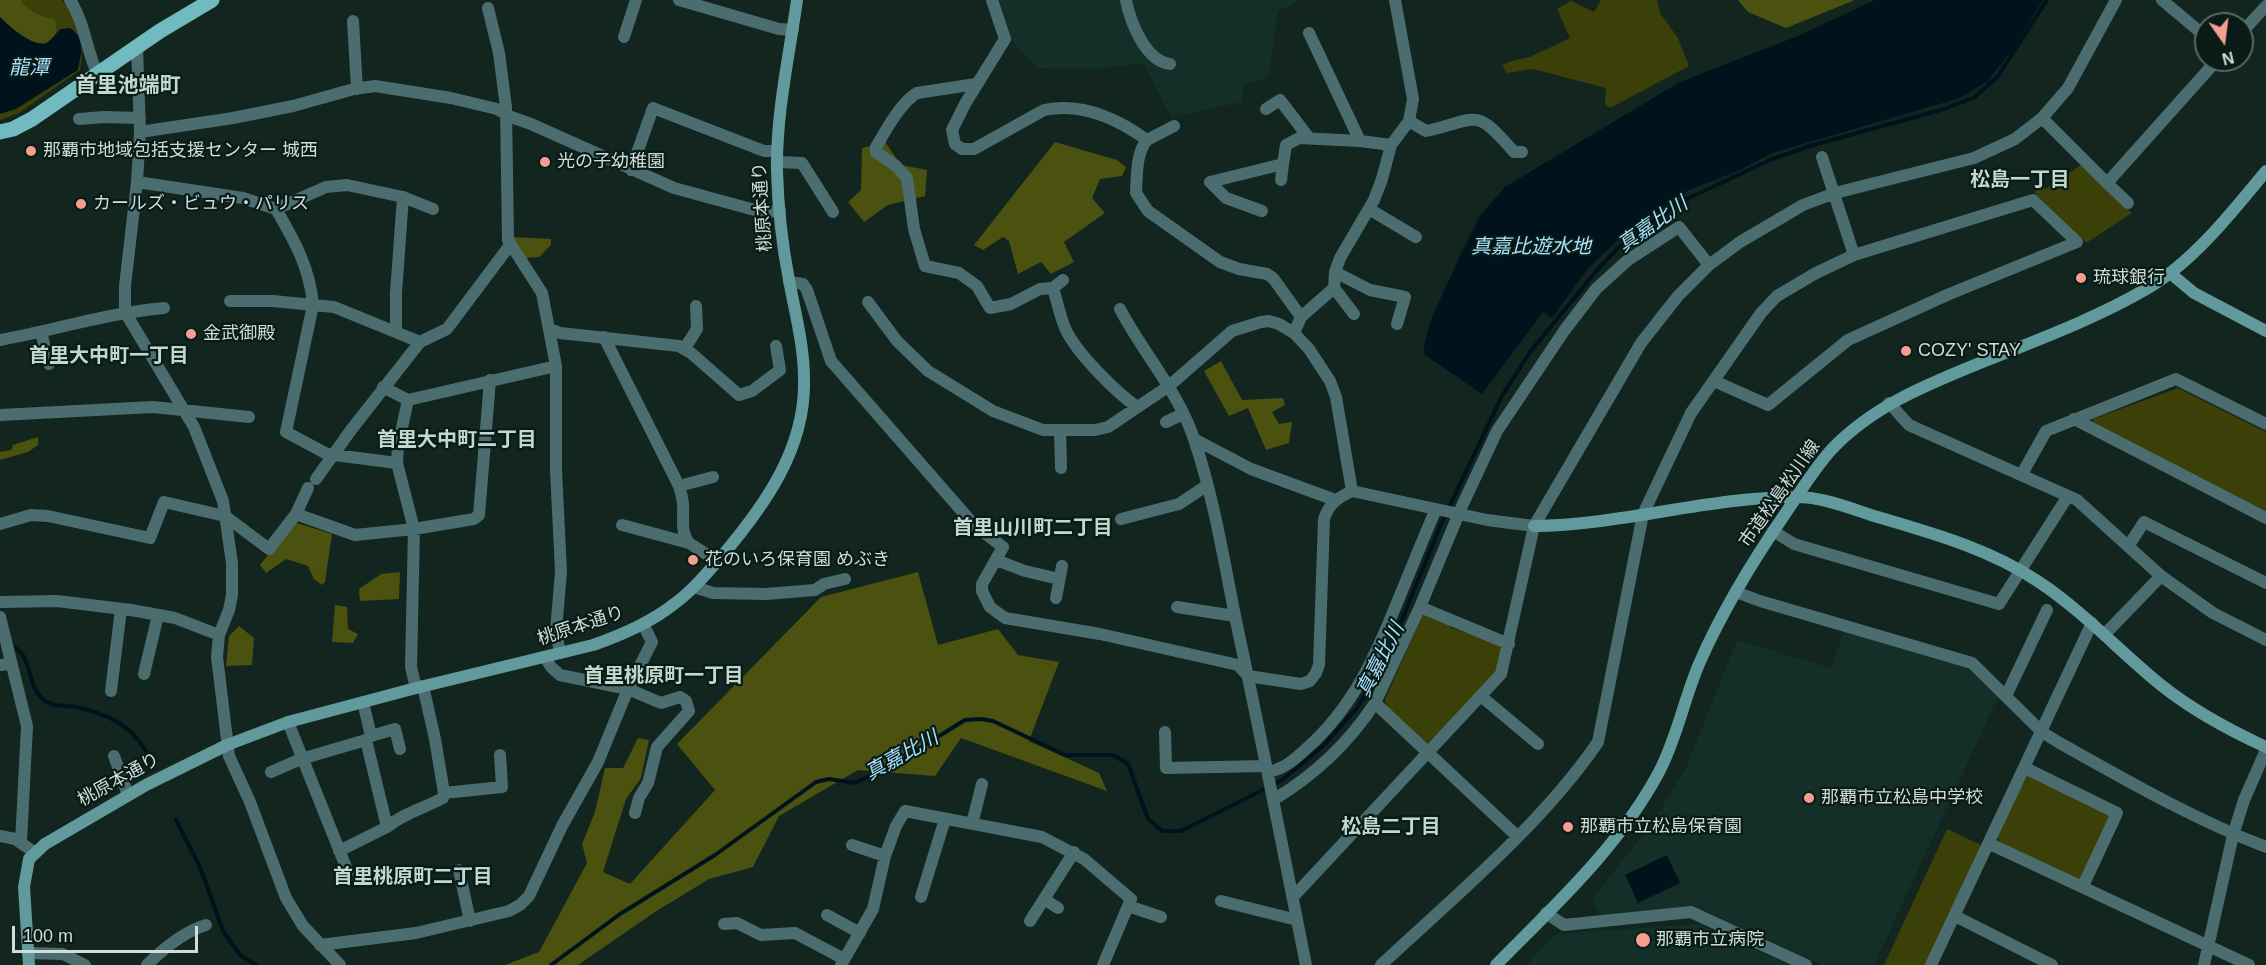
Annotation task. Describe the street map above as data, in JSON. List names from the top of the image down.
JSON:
{
  "streets": {
    "street": ["桃原本通り", "市道松島松川線"]
  },
  "districts": [
    "首里池端町",
    "松島一丁目",
    "首里大中町一丁目",
    "首里大中町二丁目",
    "首里山川町二丁目",
    "首里桃原町一丁目",
    "松島二丁目",
    "首里桃原町二丁目"
  ],
  "water": ["龍潭", "真嘉比川", "真嘉比遊水地"],
  "places": [
    "那覇市地域包括支援センター 城西",
    "光の子幼稚園",
    "カールズ・ビュウ・パリス",
    "琉球銀行",
    "金武御殿",
    "COZY' STAY",
    "花のいろ保育園 めぶき",
    "那覇市立松島中学校",
    "那覇市立松島保育園",
    "那覇市立病院"
  ],
  "scale_bar": "100 m",
  "north": "bottom"
}
